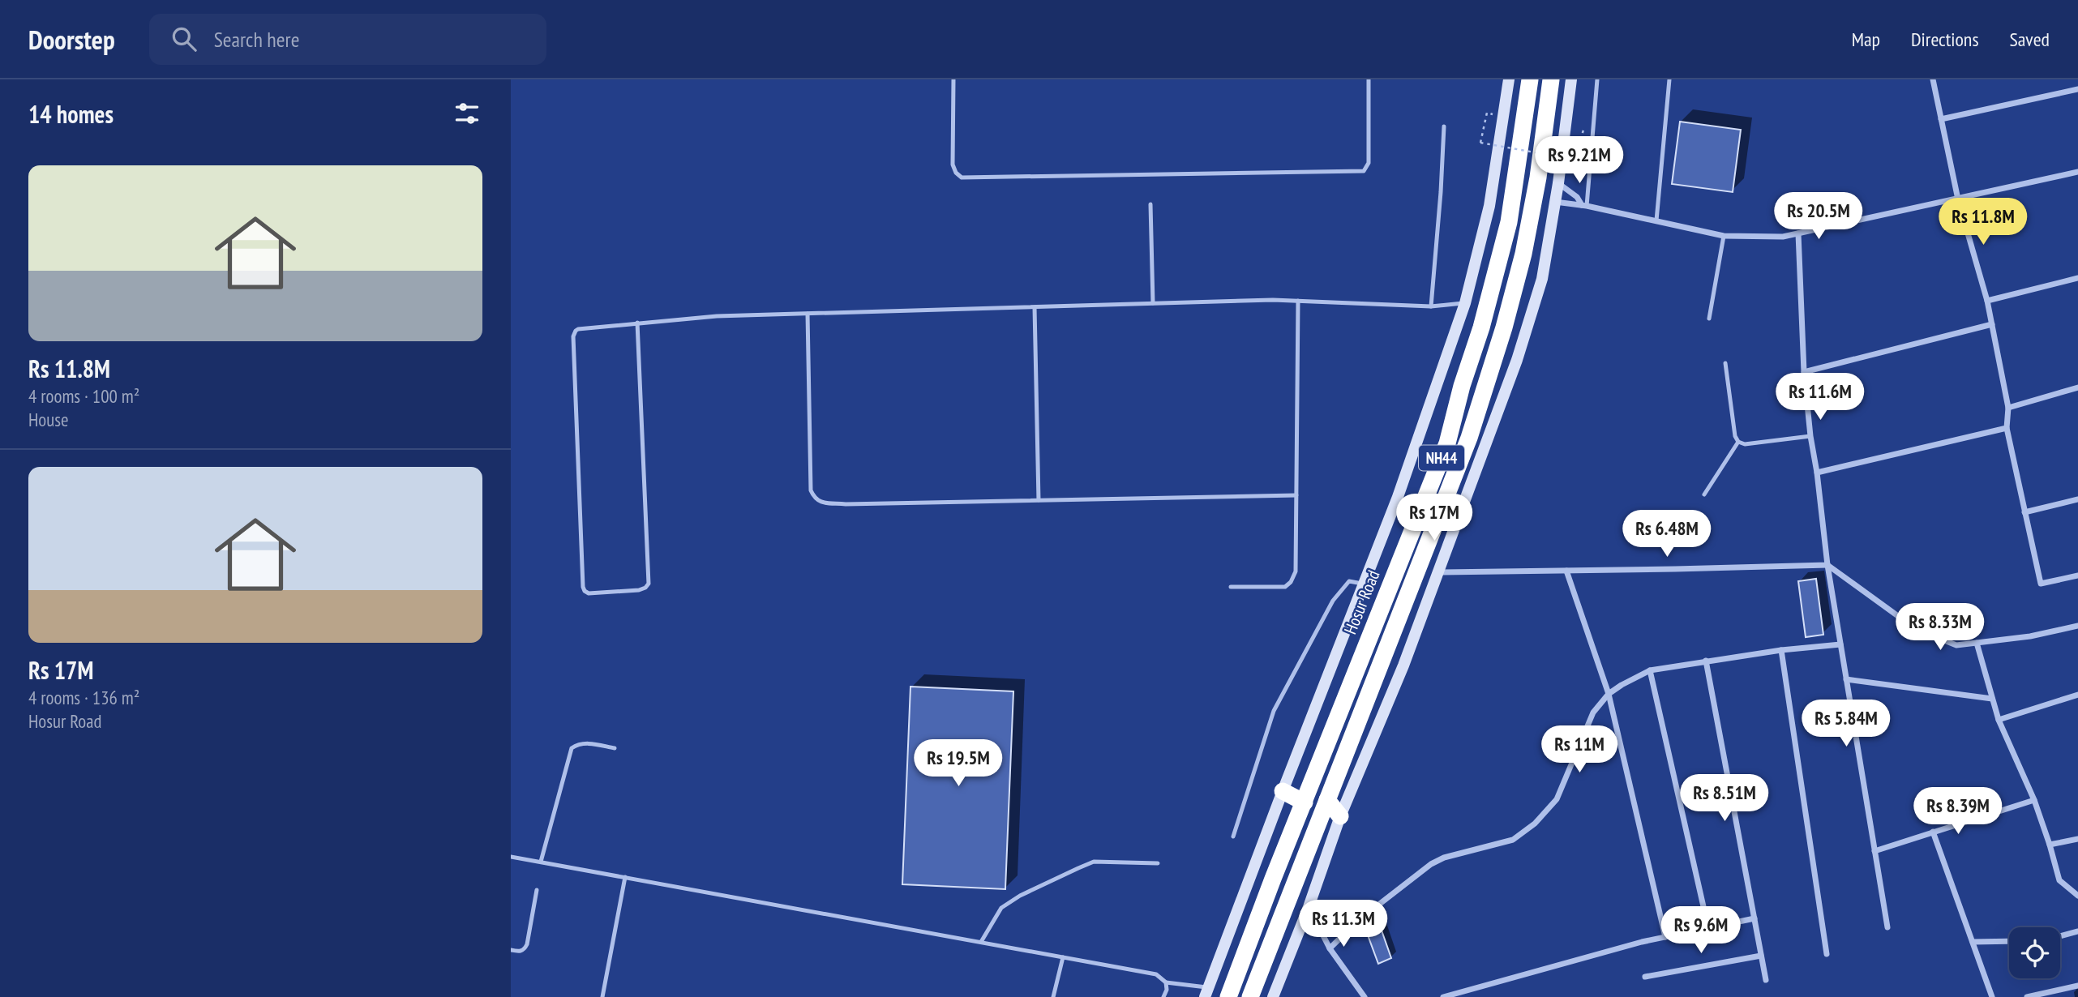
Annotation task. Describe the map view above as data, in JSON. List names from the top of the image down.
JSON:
{
  "streets": {
    "highway": ["NH44", "Hosur Road"]
  },
  "page": {
    "header": "Doorstep",
    "search": "Search here",
    "nav": ["Map", "Directions", "Saved"],
    "heading": "14 homes",
    "price": [
      "Rs 9.21M",
      "Rs 20.5M",
      "Rs 11.8M",
      "Rs 11.6M",
      "Rs 17M",
      "Rs 6.48M",
      "Rs 8.33M",
      "Rs 5.84M",
      "Rs 11M",
      "Rs 19.5M",
      "Rs 8.51M",
      "Rs 8.39M",
      "Rs 11.3M",
      "Rs 9.6M"
    ],
    "list": [
      {
        "name": "Rs 11.8M",
        "note": "4 rooms · 100 m² · House"
      },
      {
        "name": "Rs 17M",
        "note": "4 rooms · 136 m² · Hosur Road"
      }
    ]
  }
}
